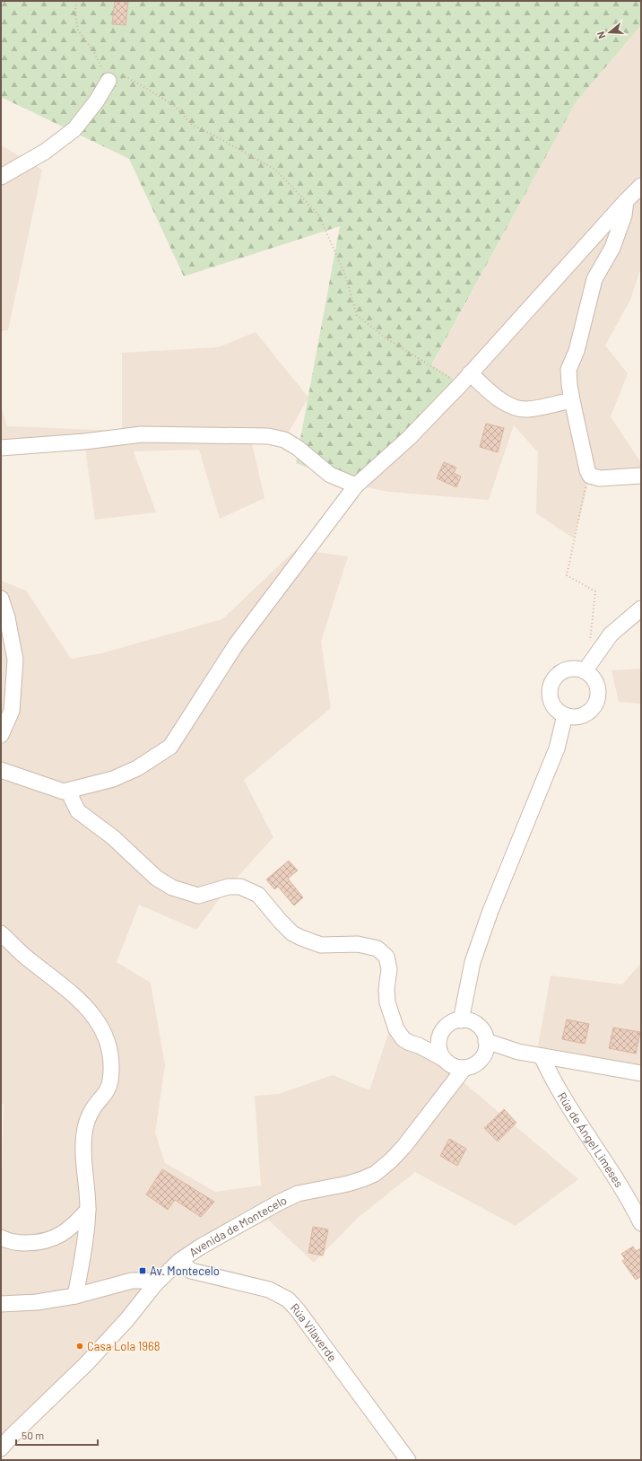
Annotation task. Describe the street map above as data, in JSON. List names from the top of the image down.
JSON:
{
  "streets": {
    "street": ["Rúa de Ángel Limeses", "Avenida de Montecelo", "Rúa Vilaverde"]
  },
  "crossings": [
    ["Avenida de Montecelo", "Rúa Vilaverde"]
  ],
  "places": {
    "transit": ["Av. Montecelo"],
    "other": ["Casa Lola 1968"]
  },
  "scale_bar": "50 m",
  "north": "left"
}
